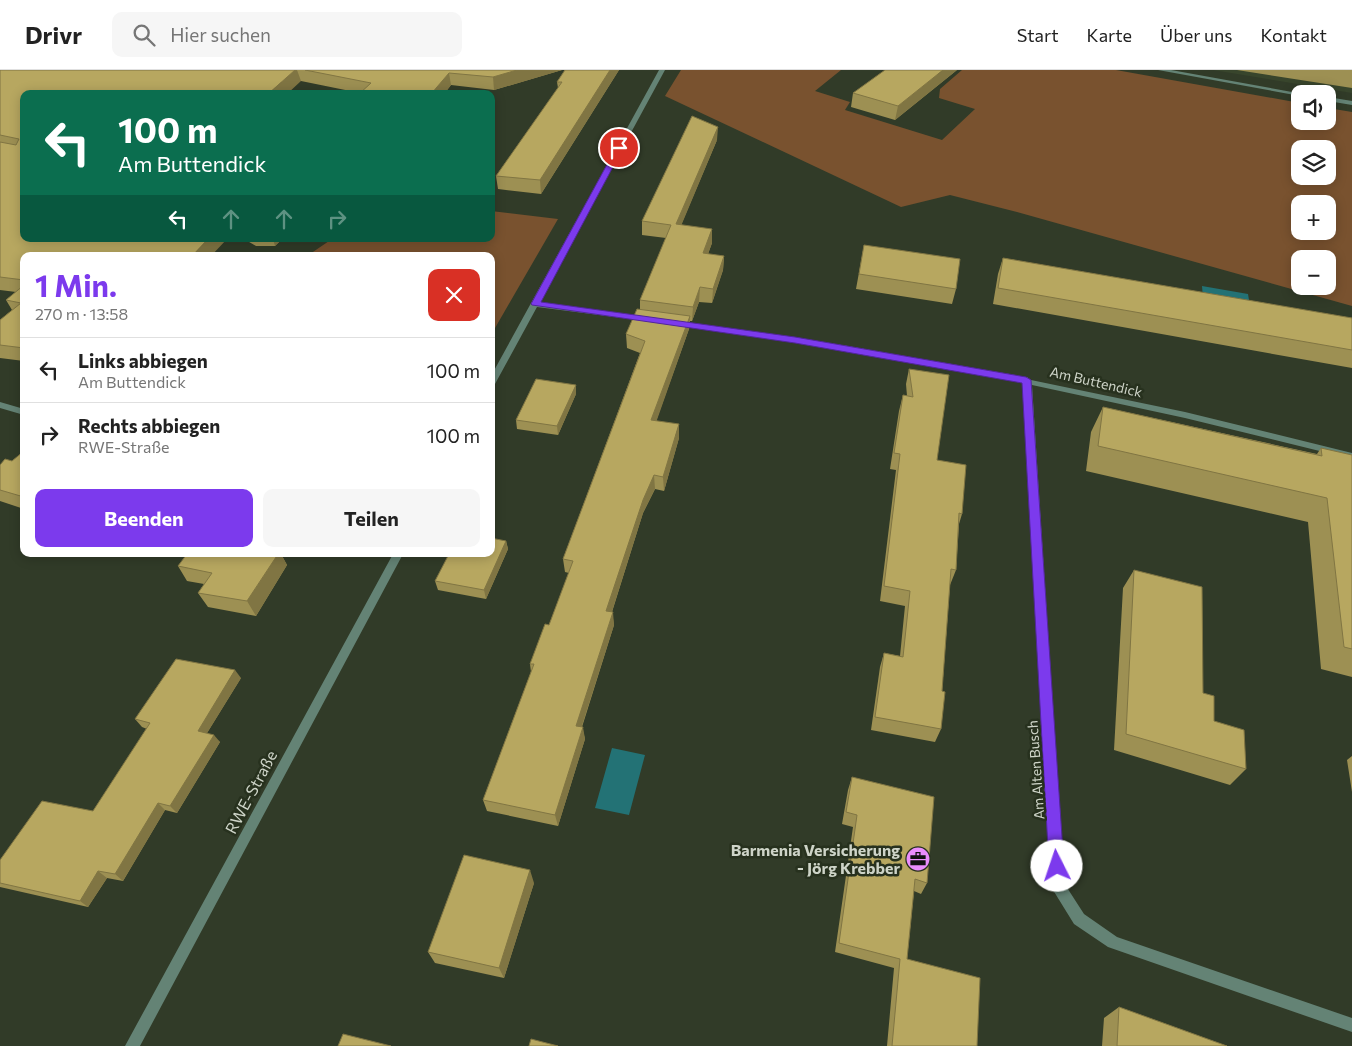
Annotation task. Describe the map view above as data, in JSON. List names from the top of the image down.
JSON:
{
  "streets": {
    "street": ["Am Buttendick", "Am Alten Busch", "RWE-Straße"]
  },
  "crossings": [
    ["Am Buttendick", "Am Alten Busch"]
  ],
  "places": {
    "office": ["Barmenia Versicherung - Jörg Krebber"]
  },
  "page": {
    "header": "Drivr",
    "search": "Hier suchen",
    "nav": [
      "Start",
      "Karte",
      "Über uns",
      "Kontakt"
    ],
    "map_buttons": ["+", "−"],
    "turn": ["100 m", "Am Buttendick"],
    "heading": ["1 Min.", "270 m · 13:58"],
    "list": [
      {
        "name": "Links abbiegen",
        "note": "Am Buttendick",
        "value": "100 m"
      },
      {
        "name": "Rechts abbiegen",
        "note": "RWE-Straße",
        "value": "100 m"
      }
    ],
    "buttons": ["Beenden", "Teilen"]
  }
}
